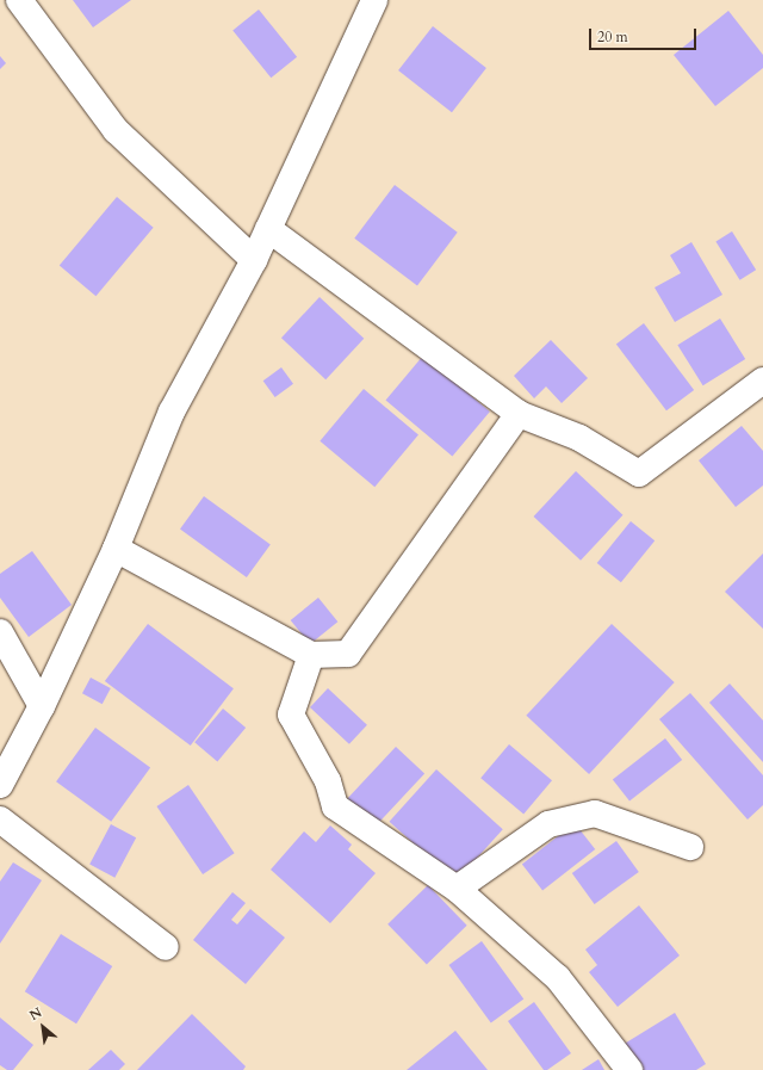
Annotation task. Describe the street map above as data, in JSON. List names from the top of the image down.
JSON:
{
  "scale_bar": "20 m",
  "north": "top left"
}
